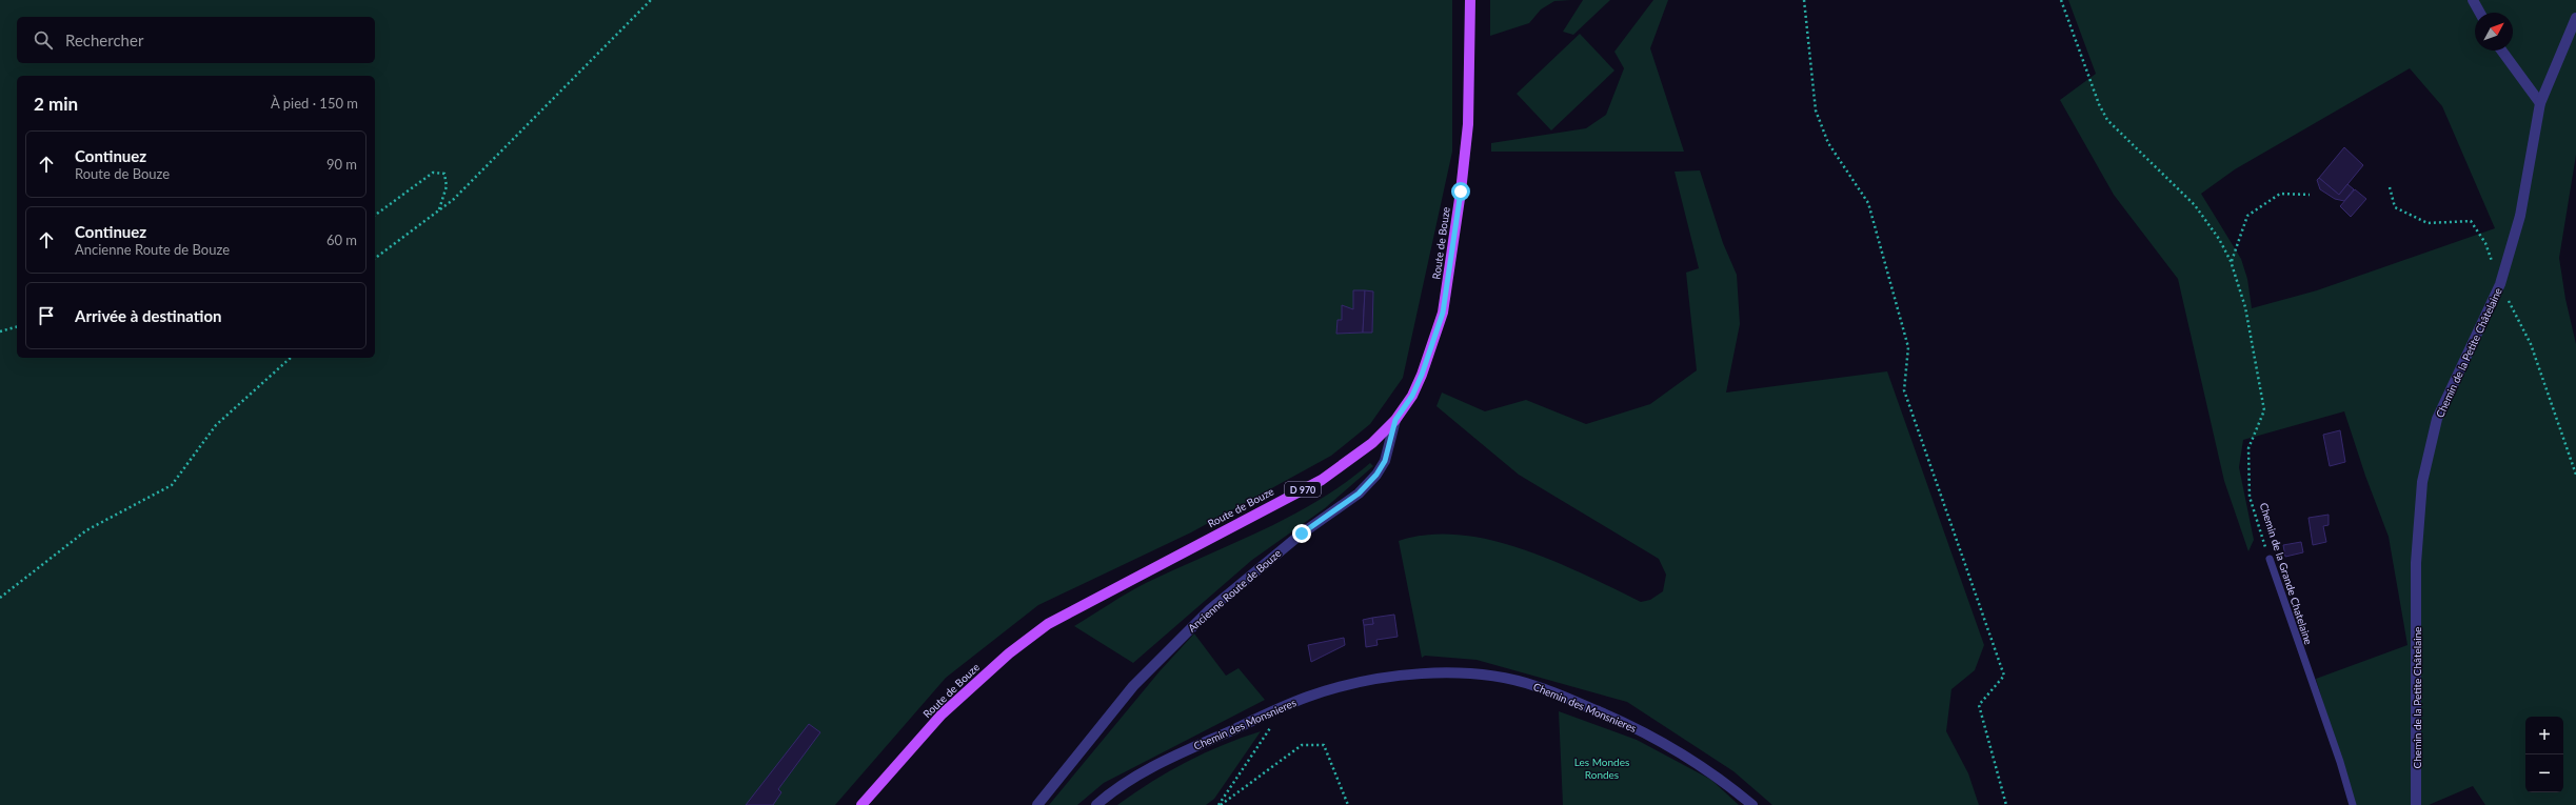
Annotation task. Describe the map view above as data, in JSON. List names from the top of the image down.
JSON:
{
  "streets": {
    "main road": ["Route de Bouze", "D 970"],
    "street": ["Chemin de la Petite Châtelaine", "Ancienne Route de Bouze", "Chemin des Monsnieres"],
    "lane": ["Chemin de la Grande Chatelaine"]
  },
  "crossings": [
    ["Route de Bouze", "Ancienne Route de Bouze"]
  ],
  "parks": ["Les Mondes Rondes"],
  "north": "top right",
  "page": {
    "search": "Rechercher",
    "heading": ["2 min", "À pied · 150 m"],
    "list": [
      ["Continuez", "Route de Bouze", "90 m"],
      ["Continuez", "Ancienne Route de Bouze", "60 m"],
      "Arrivée à destination"
    ],
    "map_buttons": ["+", "−"]
  }
}
